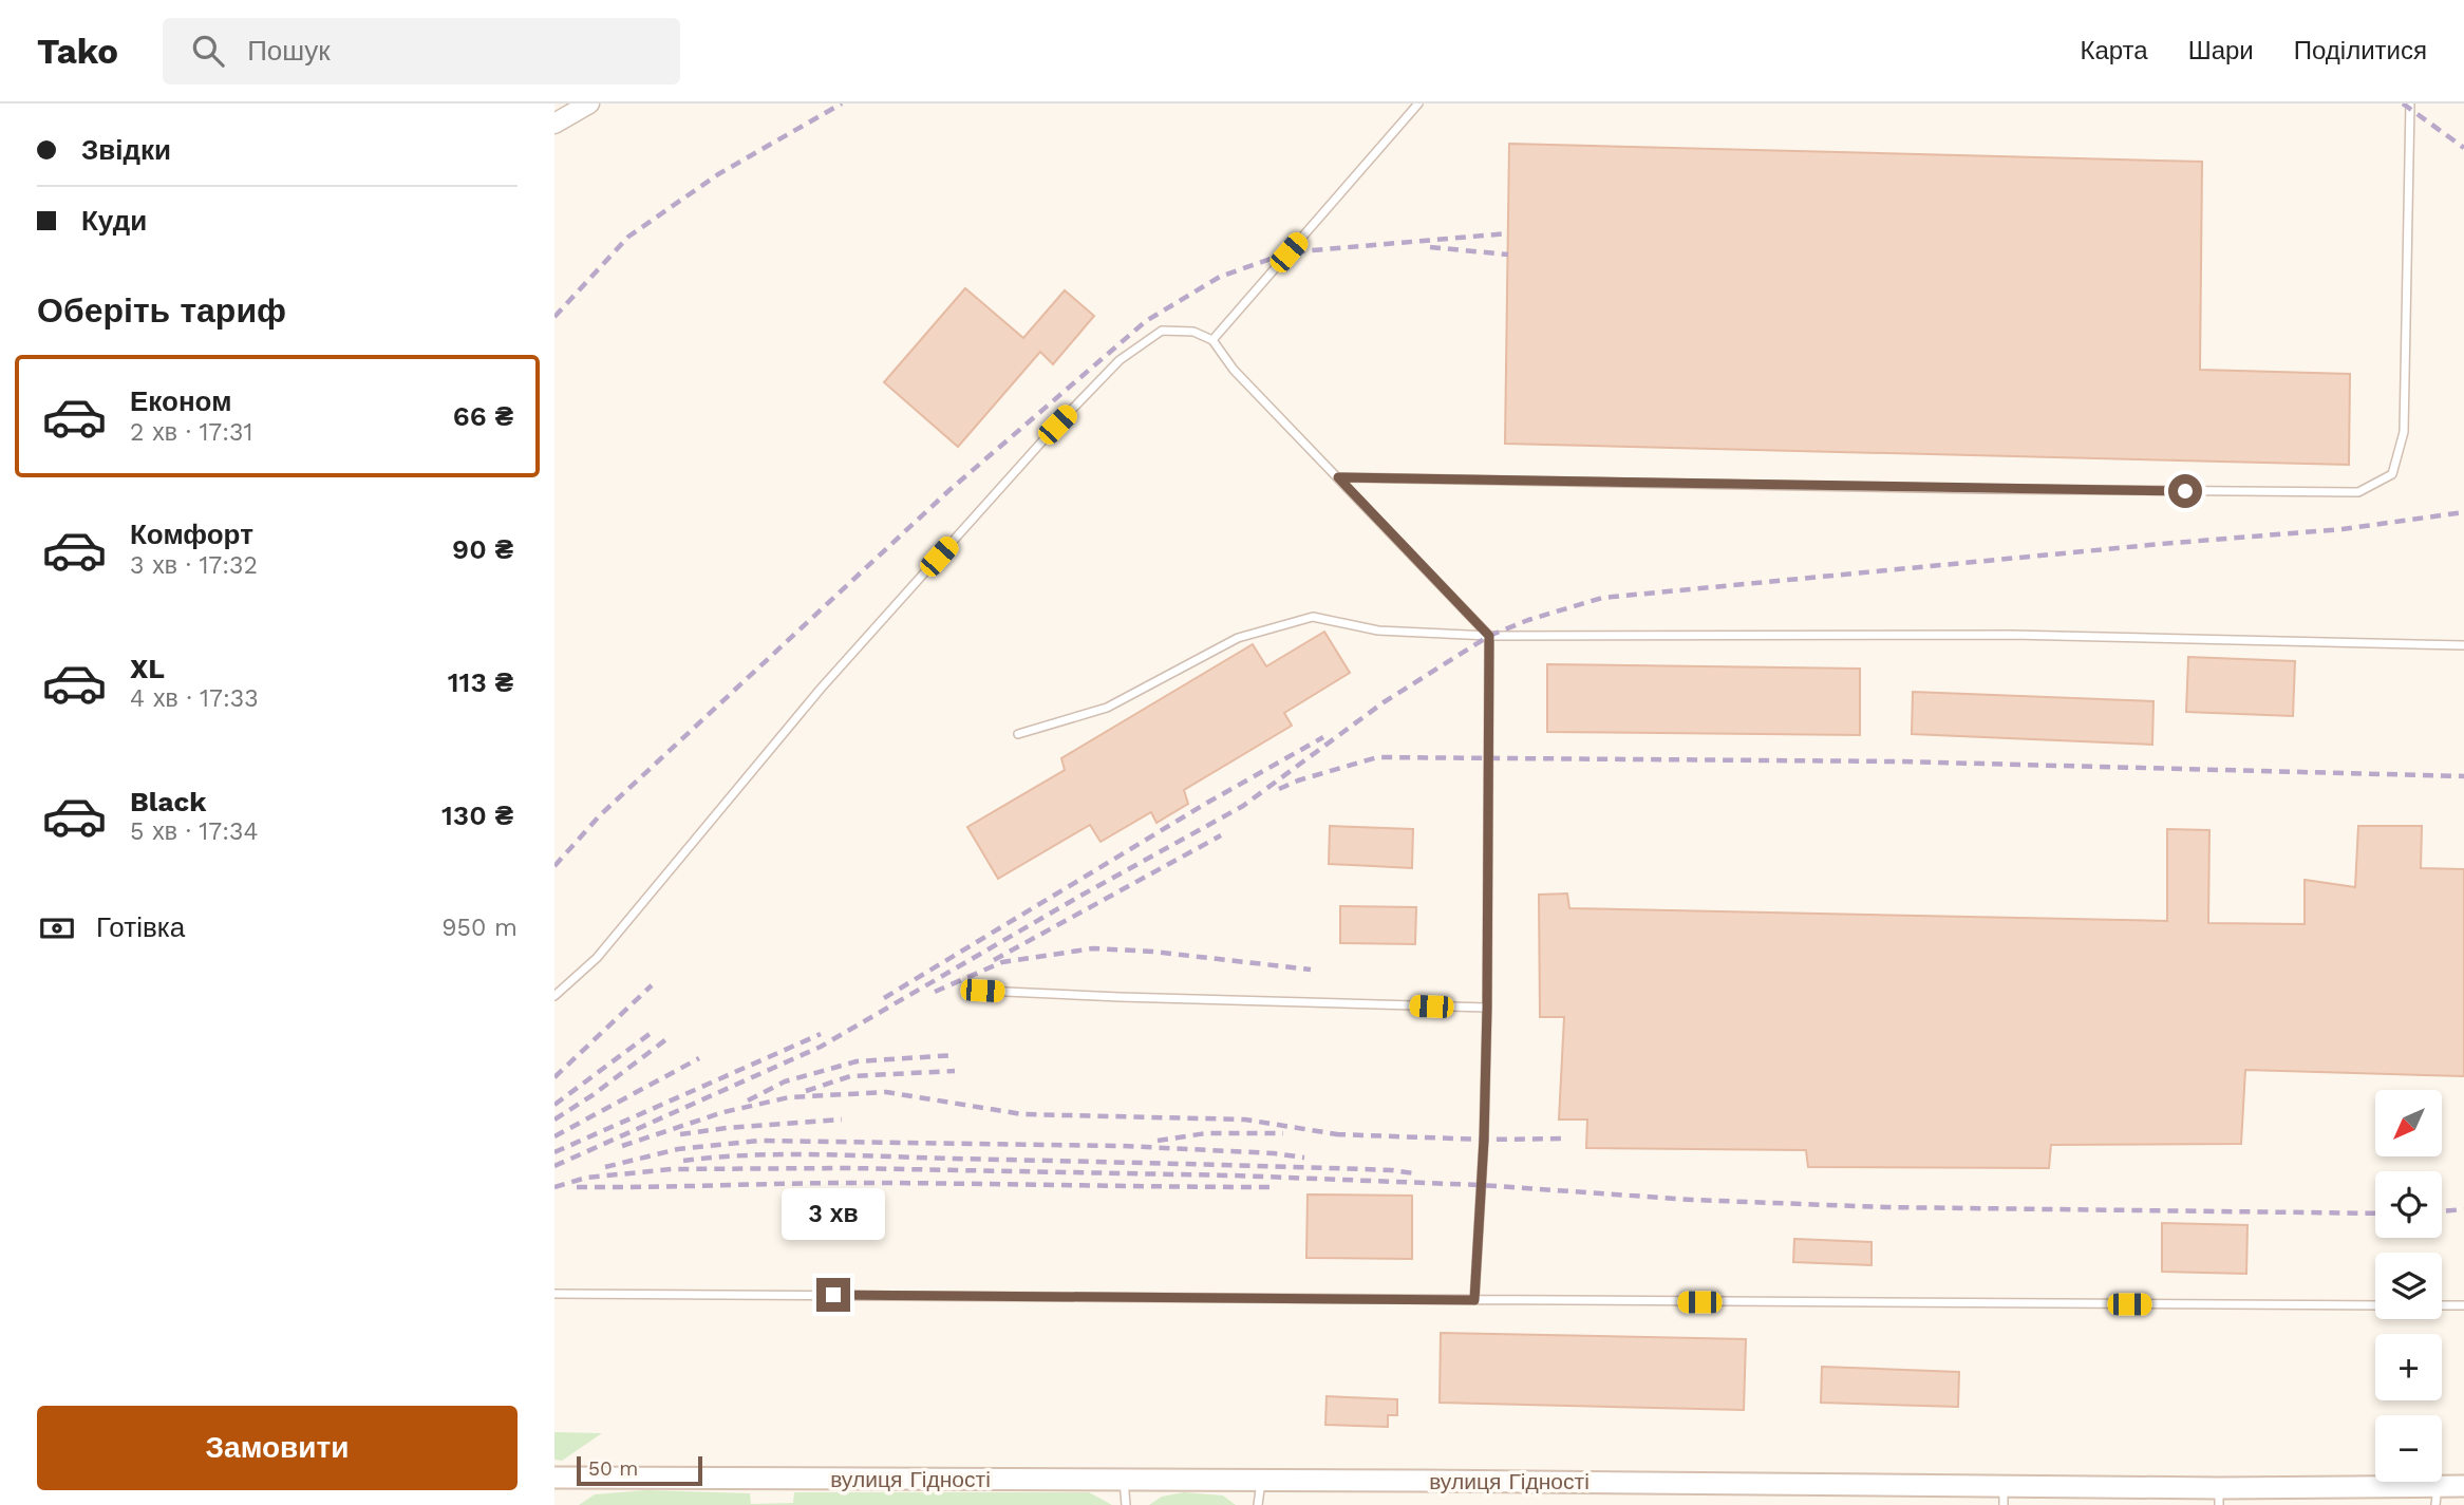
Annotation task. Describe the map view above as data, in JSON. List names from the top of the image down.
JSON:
{
  "streets": {
    "main road": ["вулиця Гідності"]
  },
  "scale_bar": "50 m",
  "north": "bottom left",
  "page": {
    "header": "Tako",
    "search": "Пошук",
    "nav": ["Карта", "Шари", "Поділитися"],
    "banner": ["Звідки", "Куди"],
    "heading": "Оберіть тариф",
    "list": [
      {
        "name": "Економ",
        "note": "2 хв · 17:31",
        "value": "66 ₴"
      },
      {
        "name": "Комфорт",
        "note": "3 хв · 17:32",
        "value": "90 ₴"
      },
      {
        "name": "XL",
        "note": "4 хв · 17:33",
        "value": "113 ₴"
      },
      {
        "name": "Black",
        "note": "5 хв · 17:34",
        "value": "130 ₴"
      }
    ],
    "pay": ["Готівка", "950 m"],
    "map_buttons": ["+", "−"],
    "bubble": "3 хв",
    "buttons": "Замовити",
    "scale": "50 m"
  }
}
